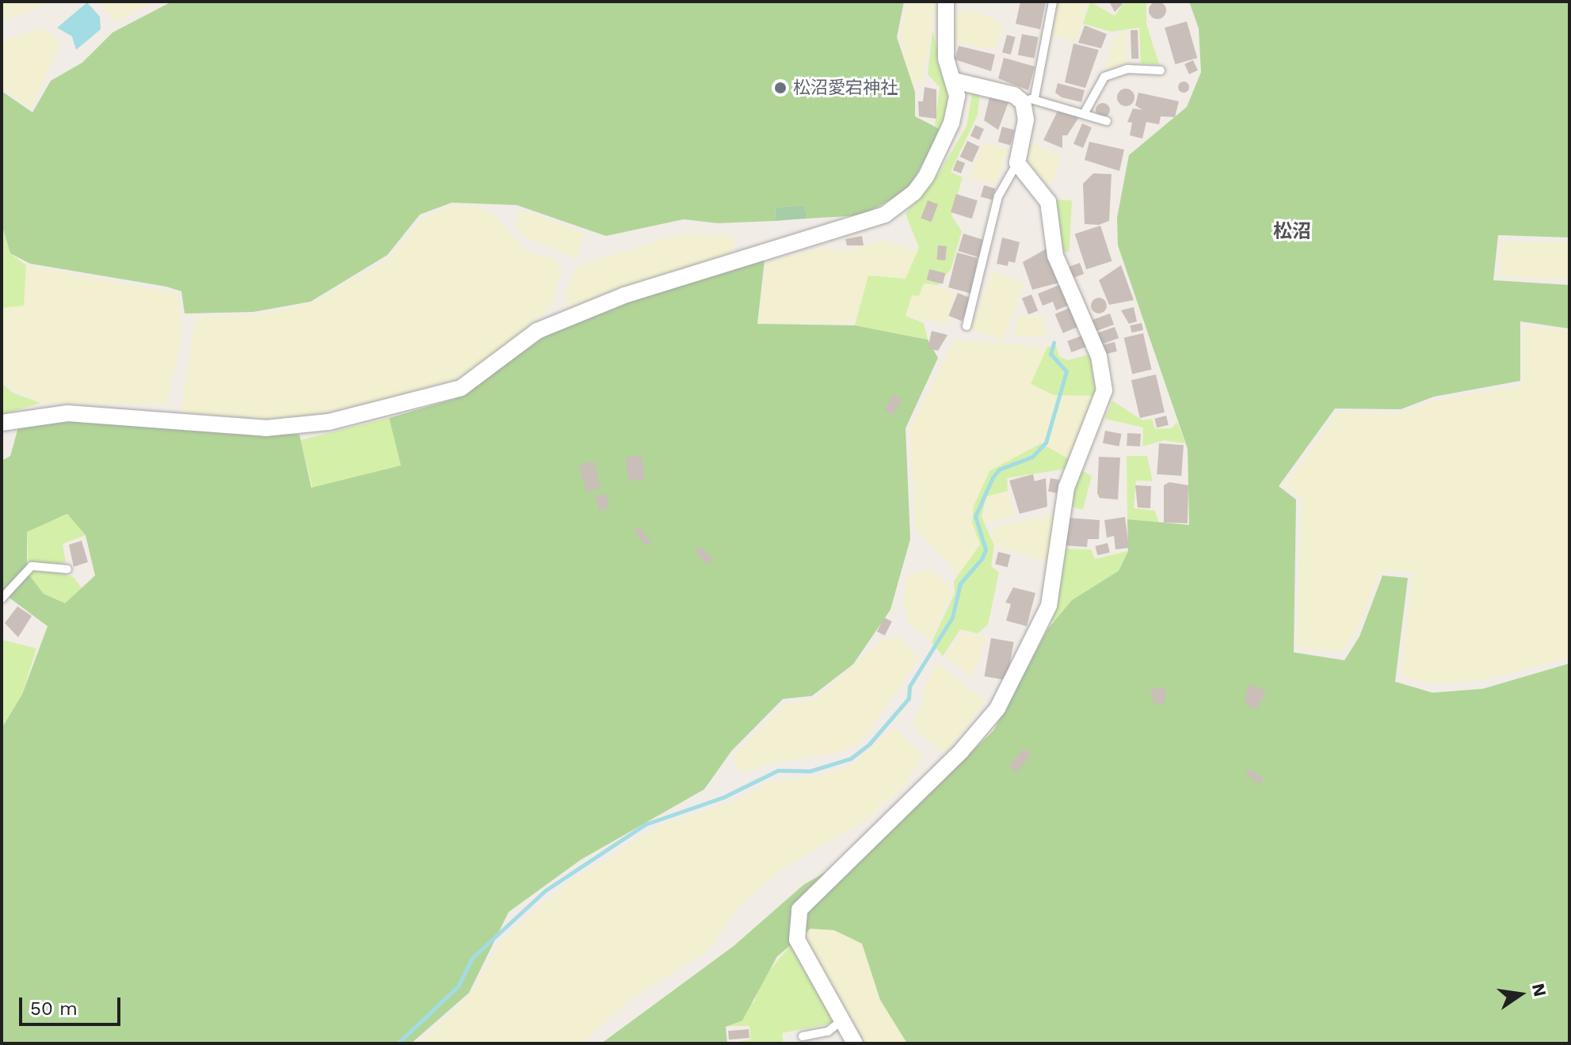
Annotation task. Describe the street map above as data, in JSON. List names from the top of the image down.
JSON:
{
  "districts": ["松沼"],
  "places": ["松沼愛宕神社"],
  "scale_bar": "50 m",
  "north": "right"
}
